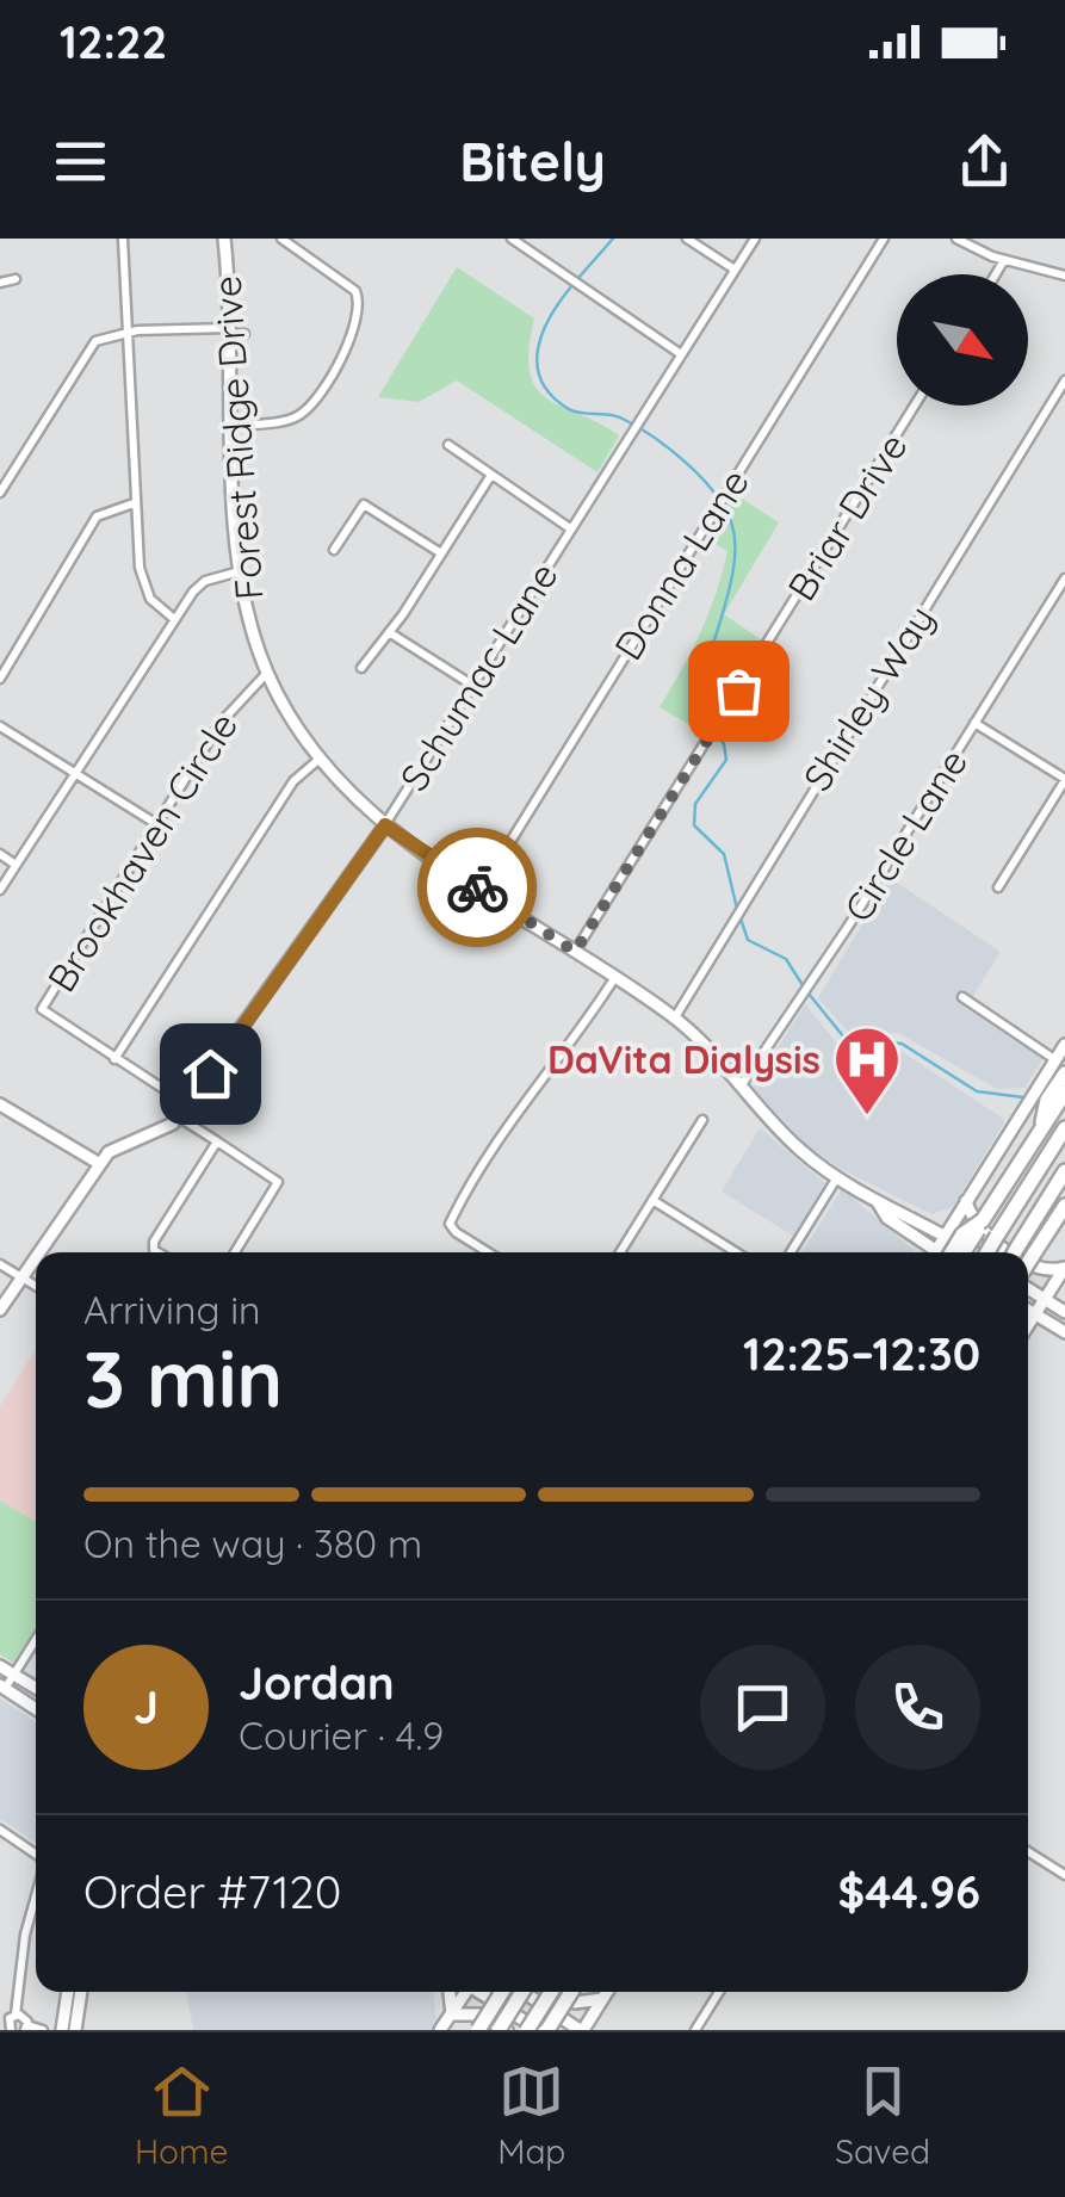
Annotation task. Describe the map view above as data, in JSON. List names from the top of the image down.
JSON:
{
  "streets": {
    "main road": ["Forest Ridge Drive", "Schumac Lane"],
    "street": [
      "Briar Drive",
      "Donna Lane",
      "Shirley Way",
      "Circle Lane",
      "Brookhaven Circle"
    ]
  },
  "crossings": [
    ["Forest Ridge Drive", "Briar Drive"],
    ["Forest Ridge Drive", "Donna Lane"],
    ["Forest Ridge Drive", "Schumac Lane"],
    ["Forest Ridge Drive", "Shirley Way"],
    ["Forest Ridge Drive", "Circle Lane"],
    ["Forest Ridge Drive", "Brookhaven Circle"]
  ],
  "places": {
    "hospital": ["DaVita Dialysis"]
  },
  "north": "bottom right",
  "page": {
    "status": "12:22",
    "header": "Bitely",
    "heading": ["3 min", "Arriving in", "12:25–12:30"],
    "panel": [
      "Jordan",
      "Courier · 4.9",
      "Order #7120",
      "$44.96"
    ],
    "bar": "On the way · 380 m",
    "round": "J",
    "tabs": ["Home", "Map", "Saved"]
  }
}
